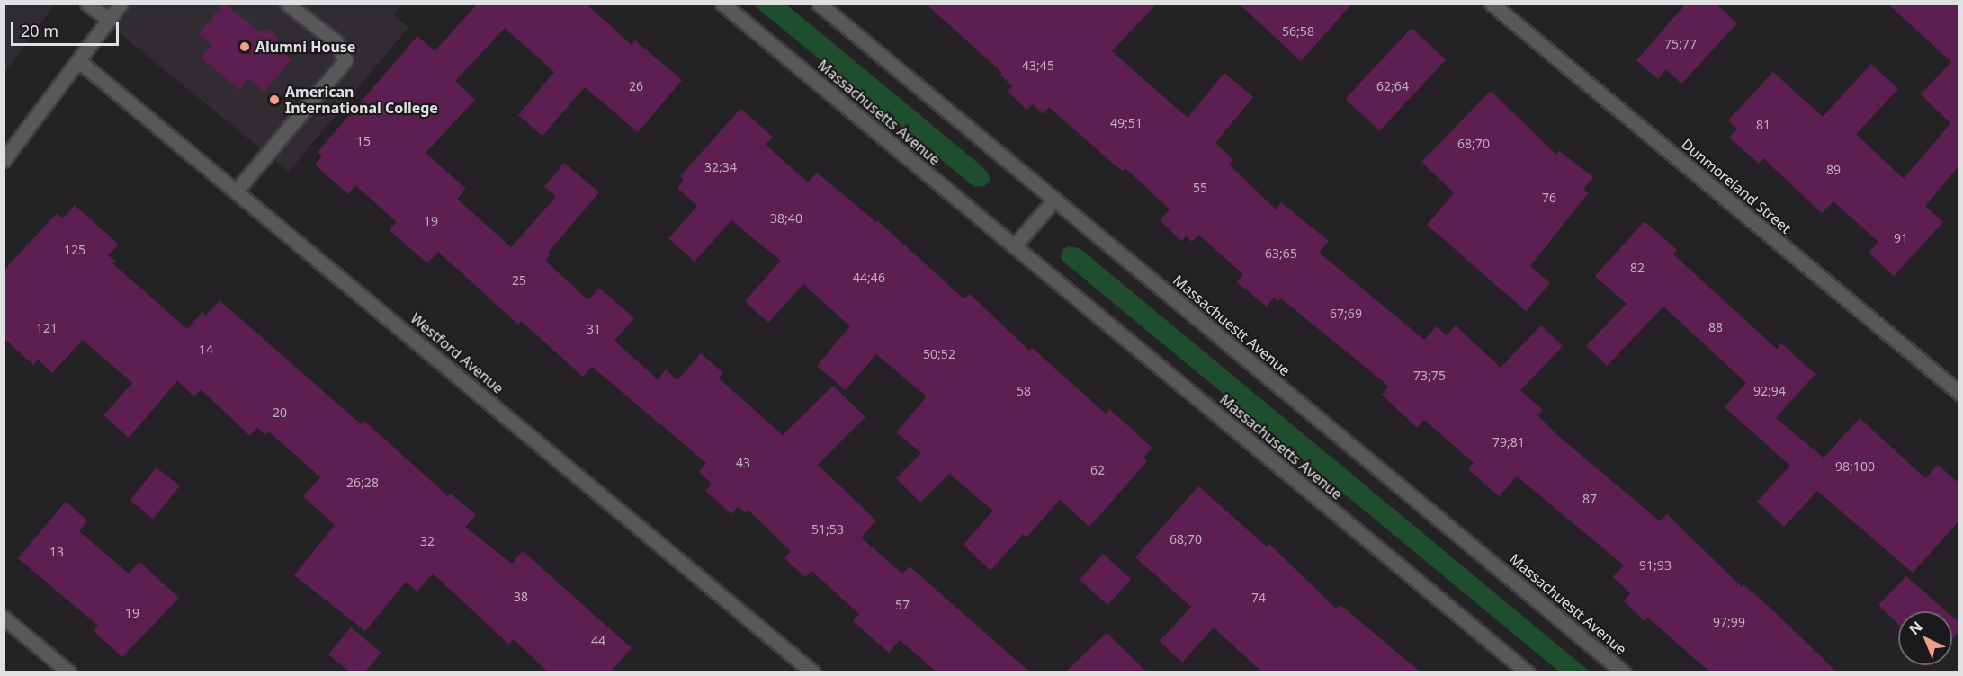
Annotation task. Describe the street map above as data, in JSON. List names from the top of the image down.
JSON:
{
  "streets": {
    "street": [
      "Massachusetts Avenue",
      "Dunmoreland Street",
      "Massachuestt Avenue",
      "Westford Avenue"
    ]
  },
  "places": ["Alumni House", "American International College"],
  "house_numbers": [
    "56;58",
    "75;77",
    "43;45",
    "26",
    "62;64",
    "49;51",
    "81",
    "15",
    "68;70",
    "32;34",
    "89",
    "55",
    "76",
    "38;40",
    "19",
    "91",
    "125",
    "63;65",
    "82",
    "44;46",
    "25",
    "67;69",
    "88",
    "121",
    "31",
    "14",
    "50;52",
    "73;75",
    "58",
    "92;94",
    "20",
    "79;81",
    "43",
    "98;100",
    "62",
    "26;28",
    "87",
    "51;53",
    "68;70",
    "32",
    "13",
    "91;93",
    "38",
    "74",
    "57",
    "19",
    "97;99",
    "44"
  ],
  "scale_bar": "20 m",
  "north": "top left"
}
